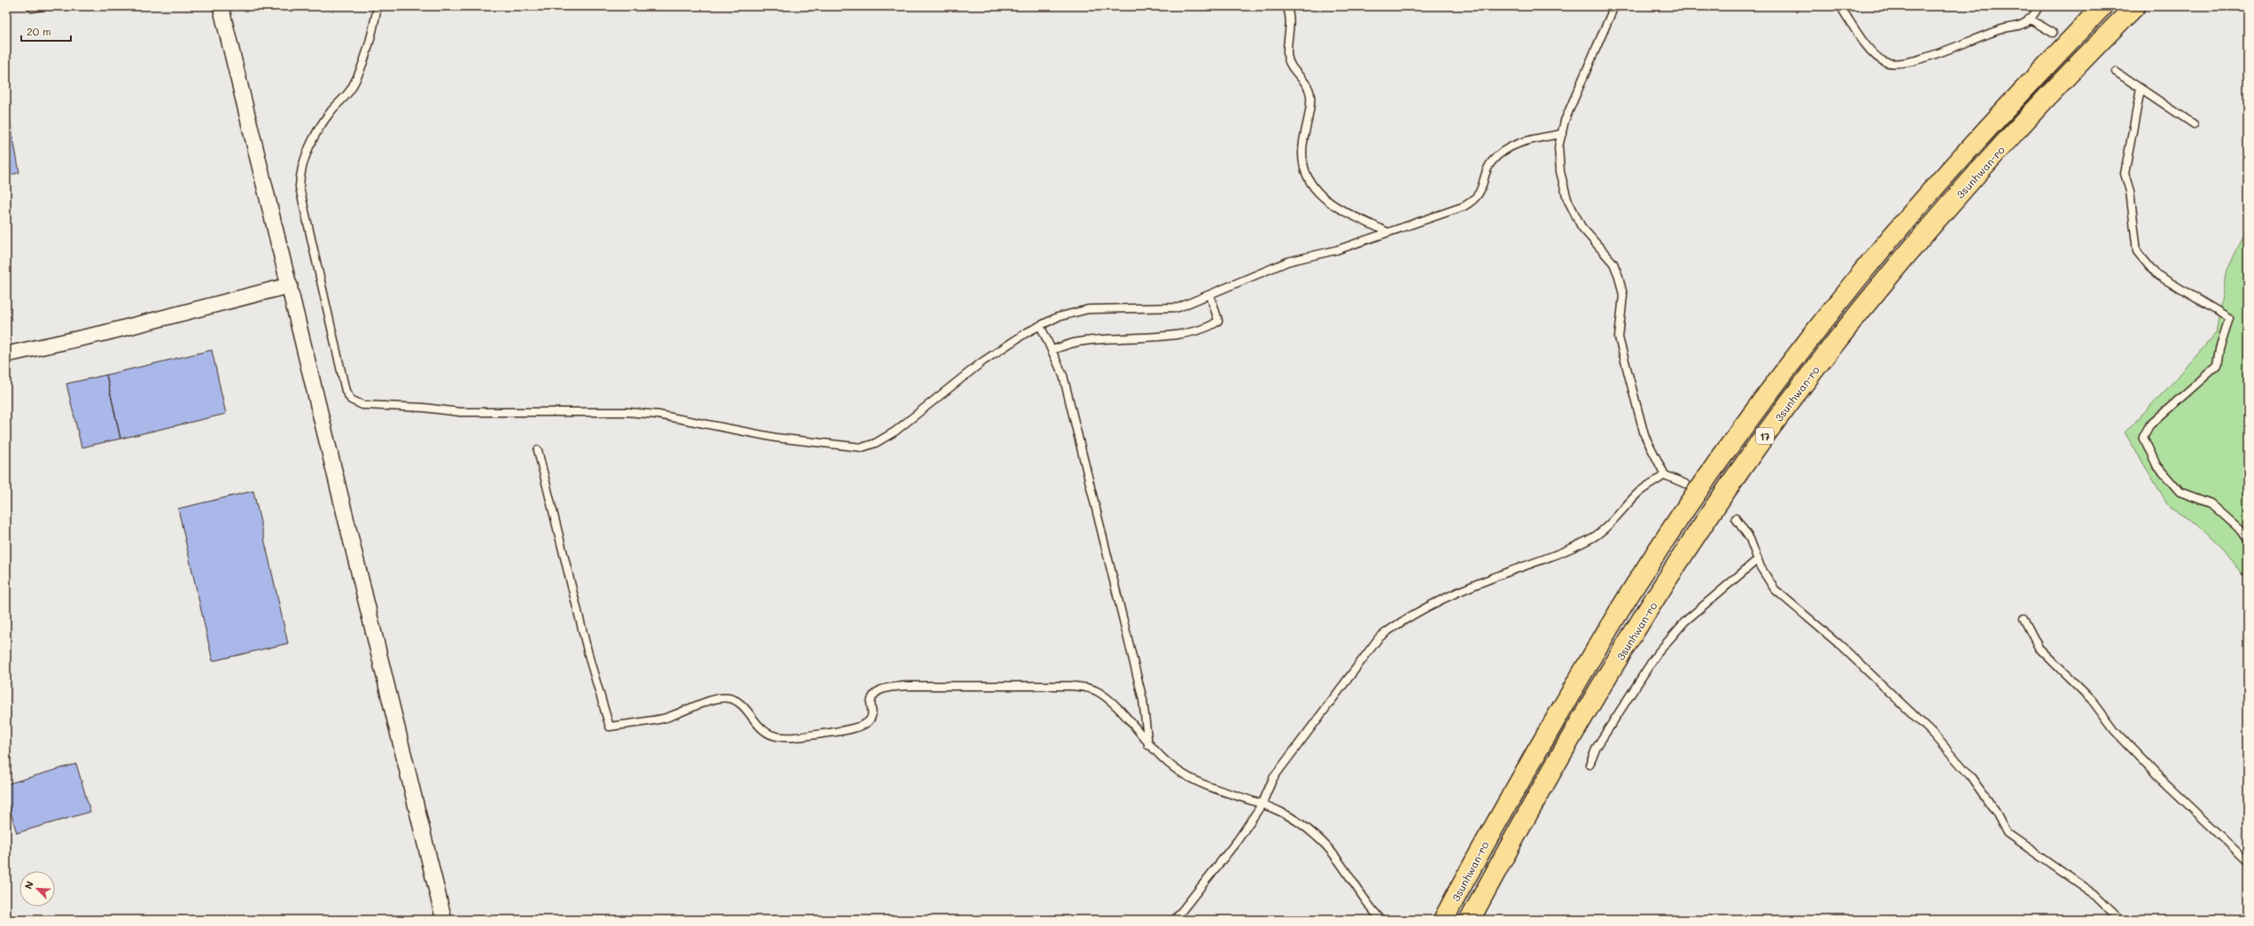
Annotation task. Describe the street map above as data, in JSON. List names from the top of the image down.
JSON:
{
  "streets": {
    "highway": ["3sunhwan-ro", "17"]
  },
  "scale_bar": "20 m",
  "north": "top left"
}
